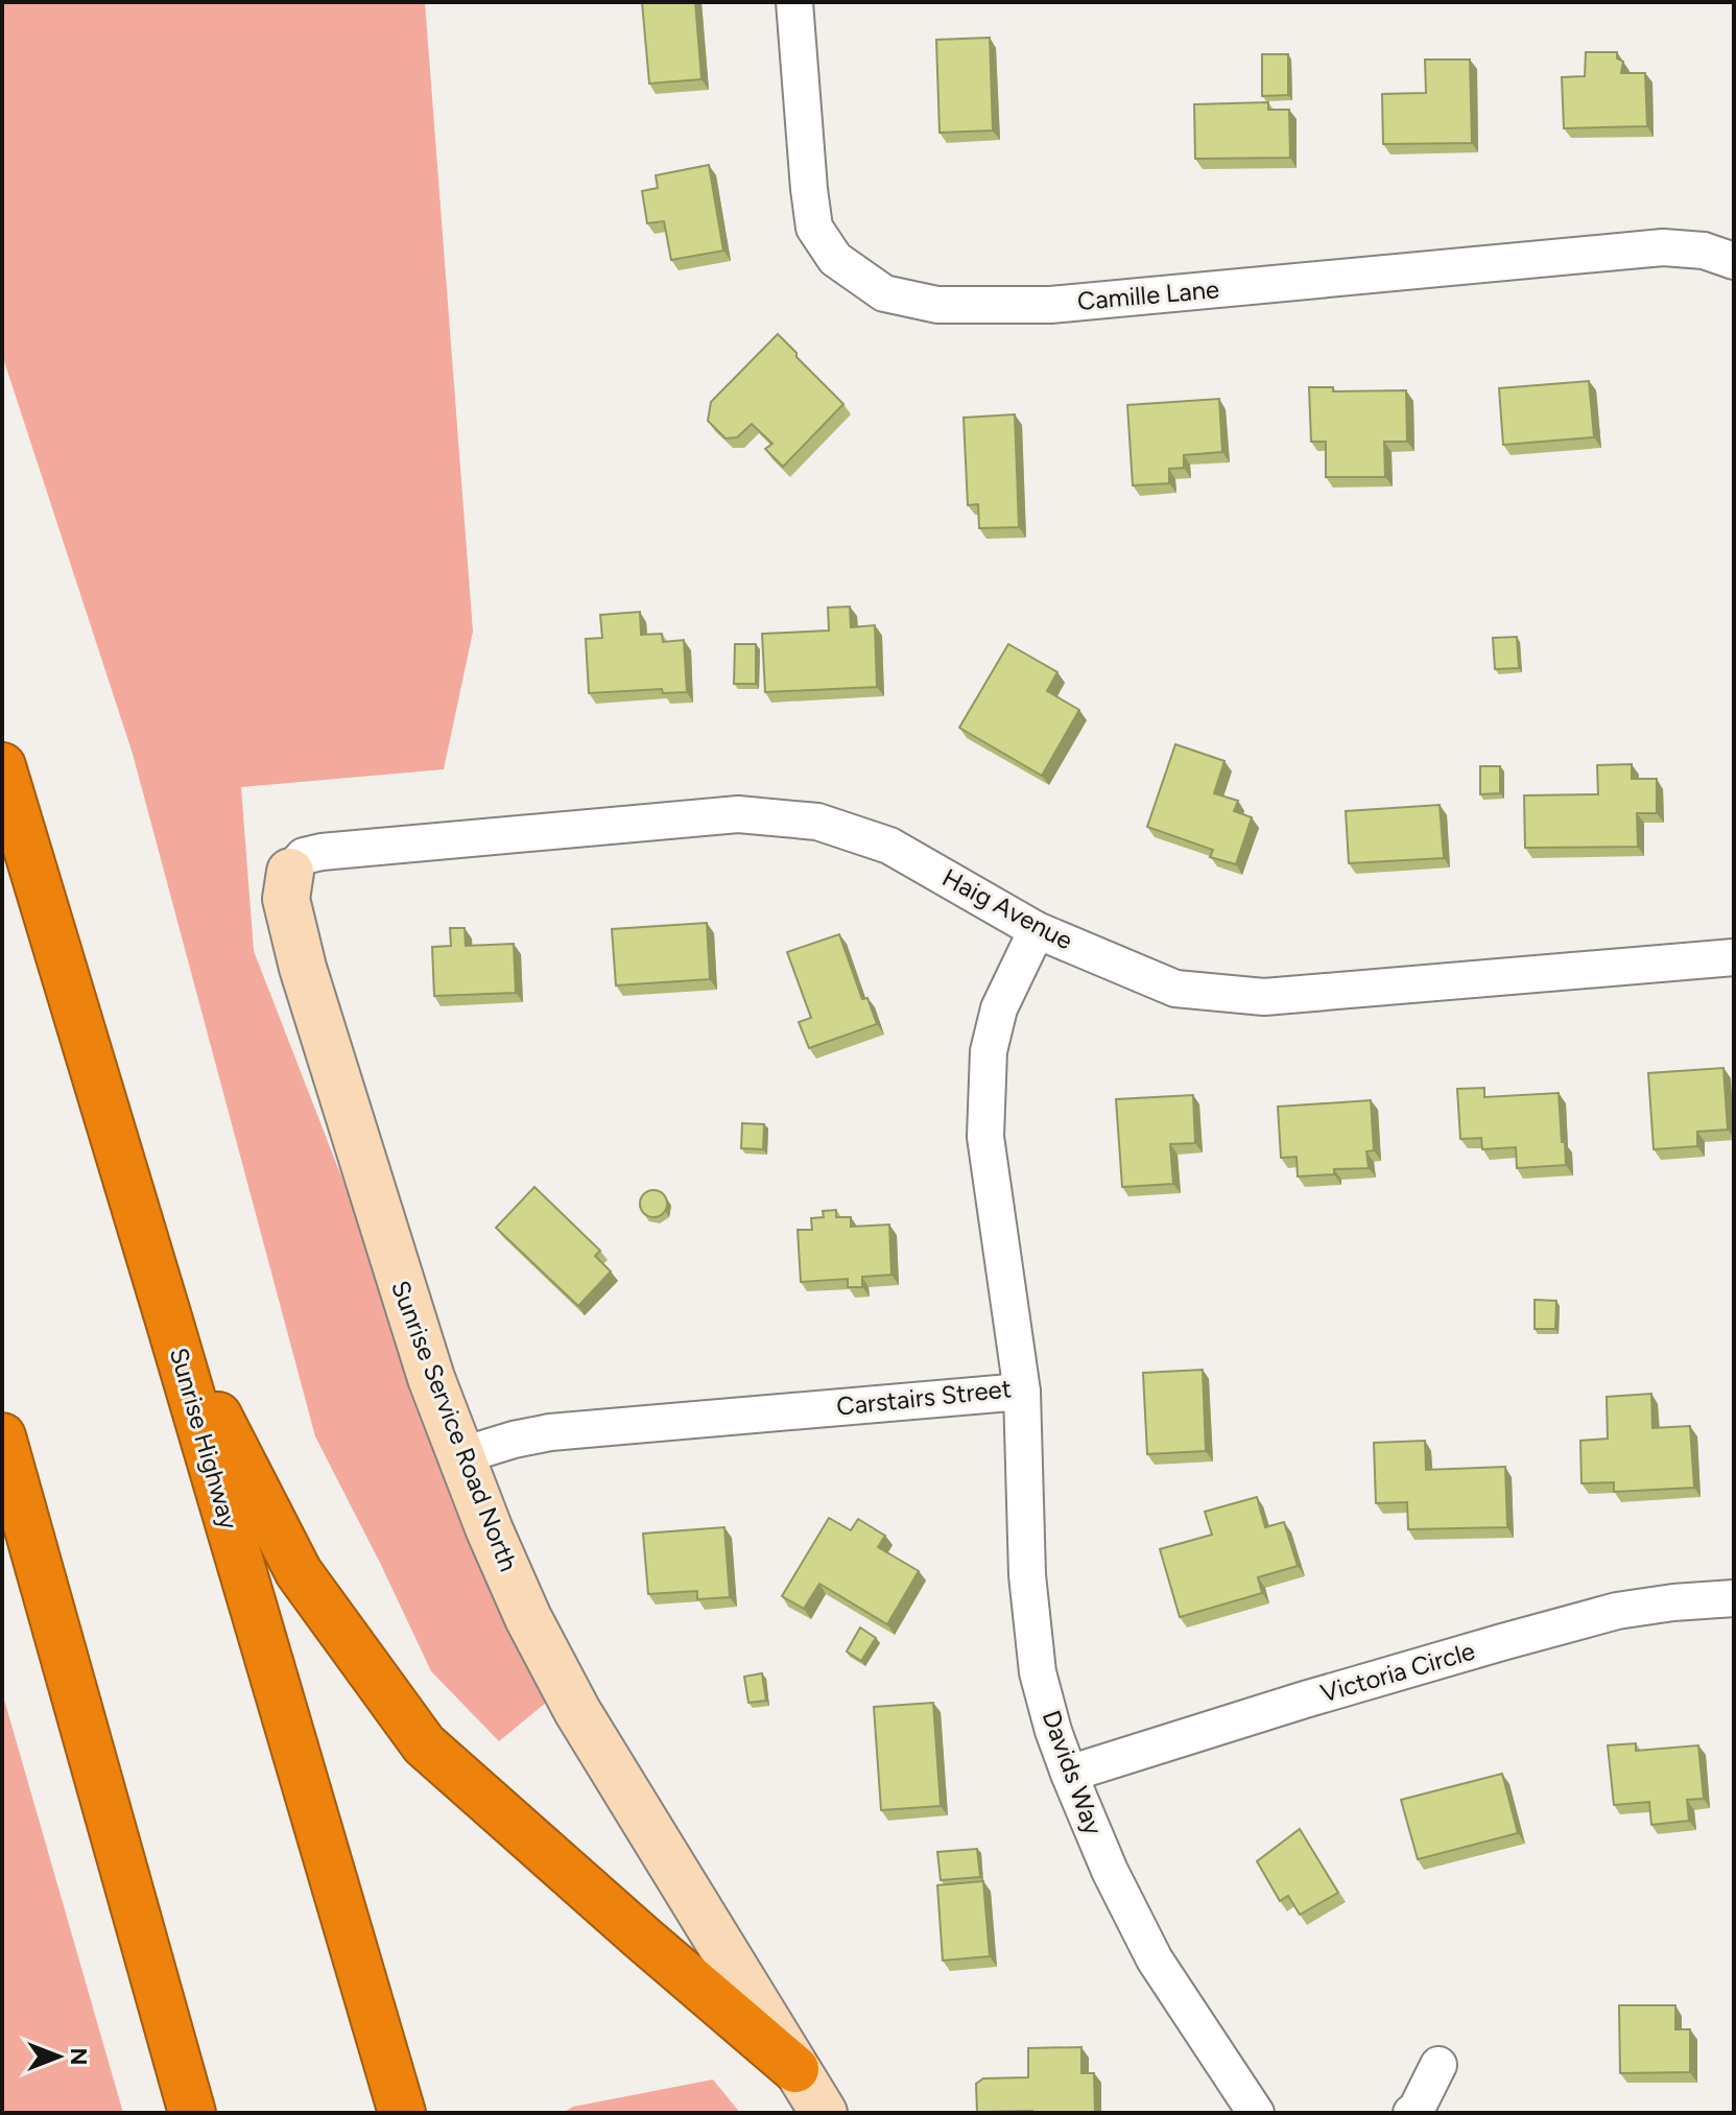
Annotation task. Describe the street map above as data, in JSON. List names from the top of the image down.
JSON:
{
  "streets": {
    "highway": ["Sunrise Highway"],
    "street": [
      "Camille Lane",
      "Haig Avenue",
      "Carstairs Street",
      "Sunrise Service Road North",
      "Victoria Circle",
      "Davids Way"
    ]
  },
  "crossings": [
    ["Haig Avenue", "Carstairs Street"],
    ["Haig Avenue", "Sunrise Service Road North"],
    ["Carstairs Street", "Sunrise Service Road North"],
    ["Carstairs Street", "Davids Way"],
    ["Victoria Circle", "Davids Way"]
  ],
  "north": "right"
}
